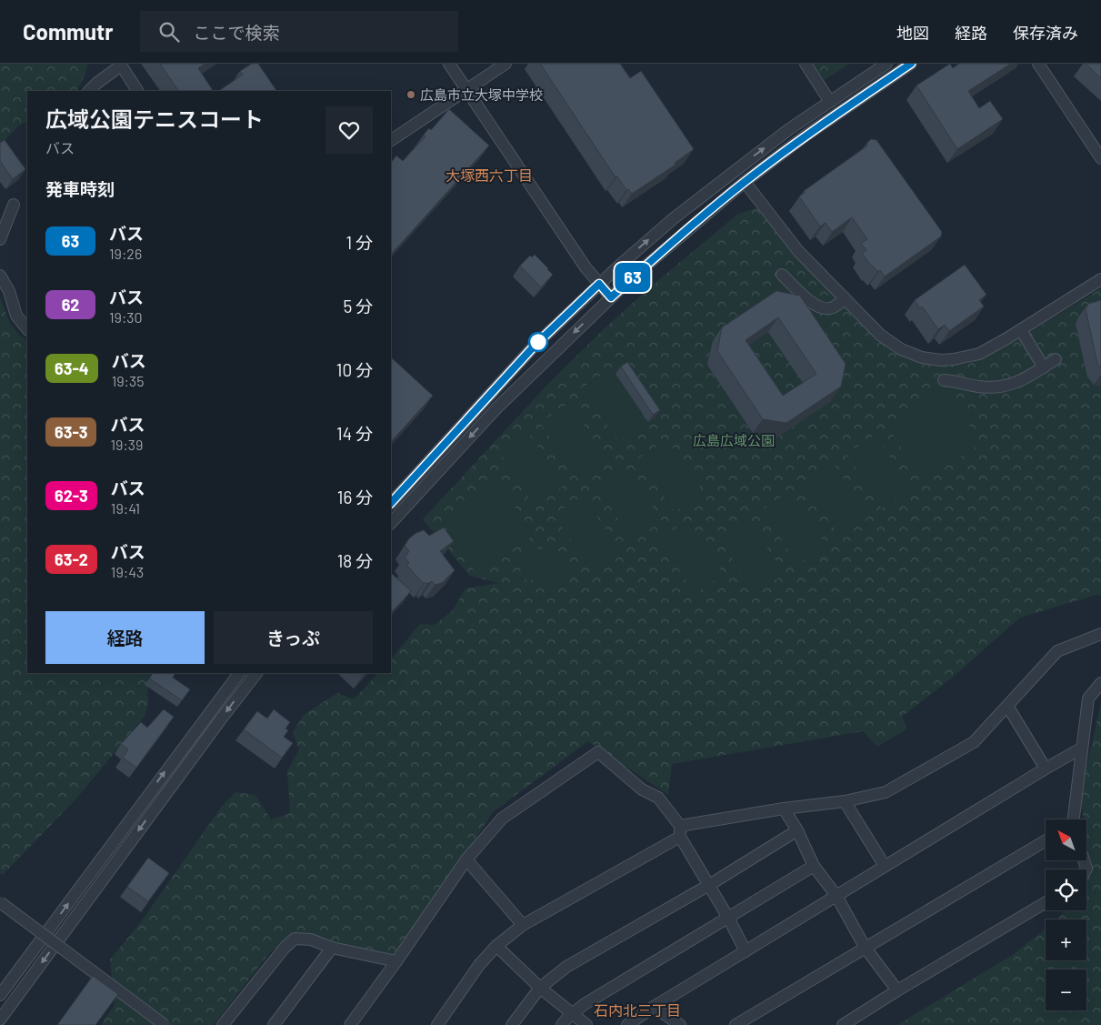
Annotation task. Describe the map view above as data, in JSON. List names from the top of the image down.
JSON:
{
  "districts": ["大塚西六丁目", "石内北三丁目"],
  "parks": ["広島広域公園"],
  "places": ["広島市立大塚中学校"],
  "lines": ["bus line 63"],
  "north": "top left",
  "page": {
    "header": "Commutr",
    "search": "ここで検索",
    "nav": ["地図", "経路", "保存済み"],
    "on_map": "63",
    "heading": [
      ["広域公園テニスコート", "バス"],
      "発車時刻"
    ],
    "list": [
      {
        "mark": "63",
        "name": "バス",
        "note": "19:26",
        "value": "1 分"
      },
      {
        "mark": "62",
        "name": "バス",
        "note": "19:30",
        "value": "5 分"
      },
      {
        "mark": "63-4",
        "name": "バス",
        "note": "19:35",
        "value": "10 分"
      },
      {
        "mark": "63-3",
        "name": "バス",
        "note": "19:39",
        "value": "14 分"
      },
      {
        "mark": "62-3",
        "name": "バス",
        "note": "19:41",
        "value": "16 分"
      },
      {
        "mark": "63-2",
        "name": "バス",
        "note": "19:43",
        "value": "18 分"
      }
    ],
    "buttons": ["経路", "きっぷ"],
    "map_buttons": ["+", "−"]
  }
}
